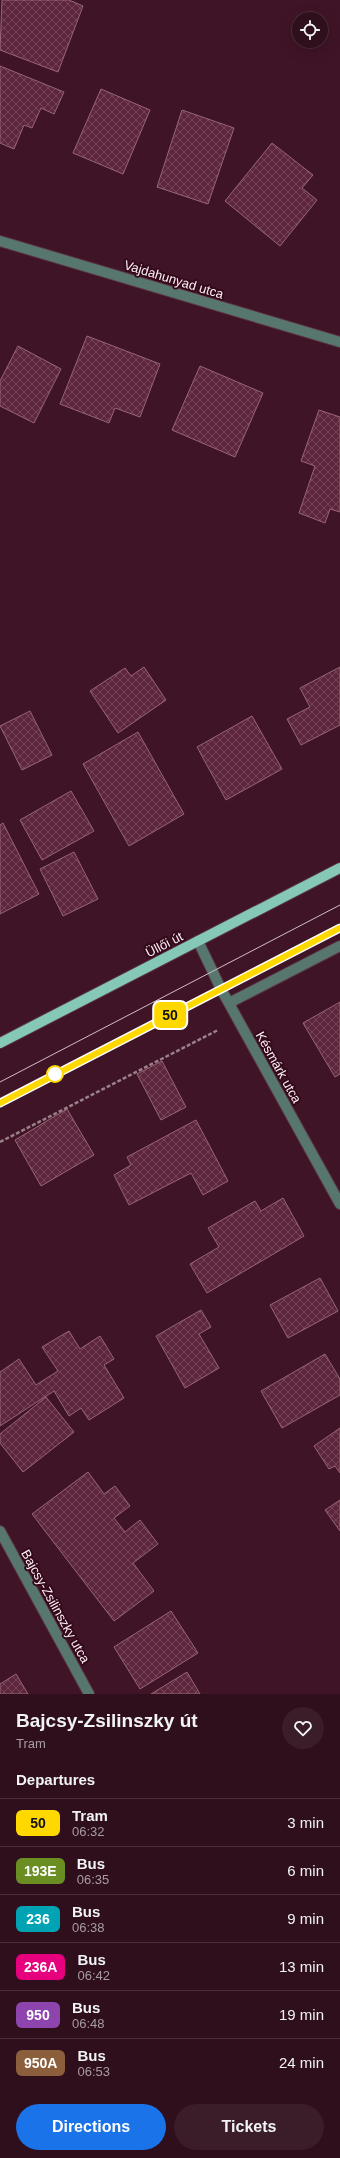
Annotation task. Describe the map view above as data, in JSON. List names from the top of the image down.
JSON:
{
  "streets": {
    "main road": ["Üllői út"],
    "street": ["Vajdahunyad utca", "Késmárk utca", "Bajcsy-Zsilinszky utca"]
  },
  "crossings": [
    ["Üllői út", "Késmárk utca"]
  ],
  "lines": ["tram line 50"],
  "page": {
    "on_map": "50",
    "heading": [
      ["Bajcsy-Zsilinszky út", "Tram"],
      "Departures"
    ],
    "list": [
      {
        "mark": "50",
        "name": "Tram",
        "note": "06:32",
        "value": "3 min"
      },
      {
        "mark": "193E",
        "name": "Bus",
        "note": "06:35",
        "value": "6 min"
      },
      {
        "mark": "236",
        "name": "Bus",
        "note": "06:38",
        "value": "9 min"
      },
      {
        "mark": "236A",
        "name": "Bus",
        "note": "06:42",
        "value": "13 min"
      },
      {
        "mark": "950",
        "name": "Bus",
        "note": "06:48",
        "value": "19 min"
      },
      {
        "mark": "950A",
        "name": "Bus",
        "note": "06:53",
        "value": "24 min"
      }
    ],
    "buttons": ["Directions", "Tickets"]
  }
}
